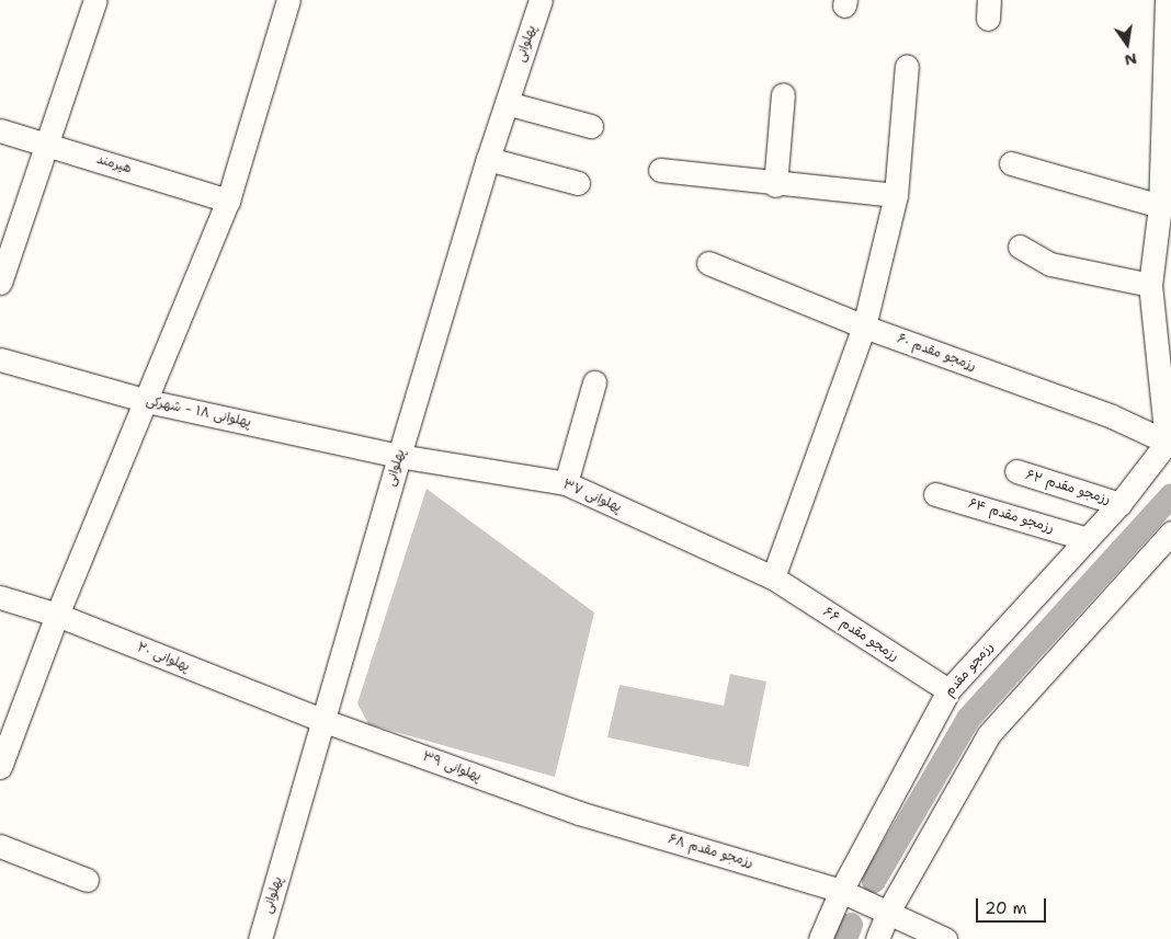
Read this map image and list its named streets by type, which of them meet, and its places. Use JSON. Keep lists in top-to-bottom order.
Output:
{
  "streets": {
    "street": [
      "پهلوانی",
      "هیرمند",
      "رزمجو مقدم ۶۰",
      "پهلوانی ۱۸ - شهرکی",
      "رزمجو مقدم ۶۲",
      "پهلوانی ۳۷",
      "رزمجو مقدم ۶۴",
      "رزمجو مقدم ۶۶",
      "پهلوانی ۲۰",
      "رزمجو مقدم",
      "پهلوانی ۳۹",
      "رزمجو مقدم ۶۸"
    ]
  },
  "crossings": [
    ["پهلوانی", "پهلوانی ۱۸ - شهرکی"],
    ["پهلوانی", "پهلوانی ۳۷"],
    ["پهلوانی", "پهلوانی ۲۰"],
    ["پهلوانی", "پهلوانی ۳۹"],
    ["رزمجو مقدم ۶۰", "رزمجو مقدم"],
    ["پهلوانی ۱۸ - شهرکی", "پهلوانی ۳۷"],
    ["رزمجو مقدم ۶۲", "رزمجو مقدم"],
    ["پهلوانی ۳۷", "رزمجو مقدم ۶۶"],
    ["رزمجو مقدم ۶۴", "رزمجو مقدم"],
    ["رزمجو مقدم ۶۶", "رزمجو مقدم"],
    ["پهلوانی ۲۰", "پهلوانی ۳۹"],
    ["رزمجو مقدم", "رزمجو مقدم ۶۸"],
    ["پهلوانی ۳۹", "رزمجو مقدم ۶۸"]
  ],
  "scale_bar": "20 m",
  "north": "bottom"
}
